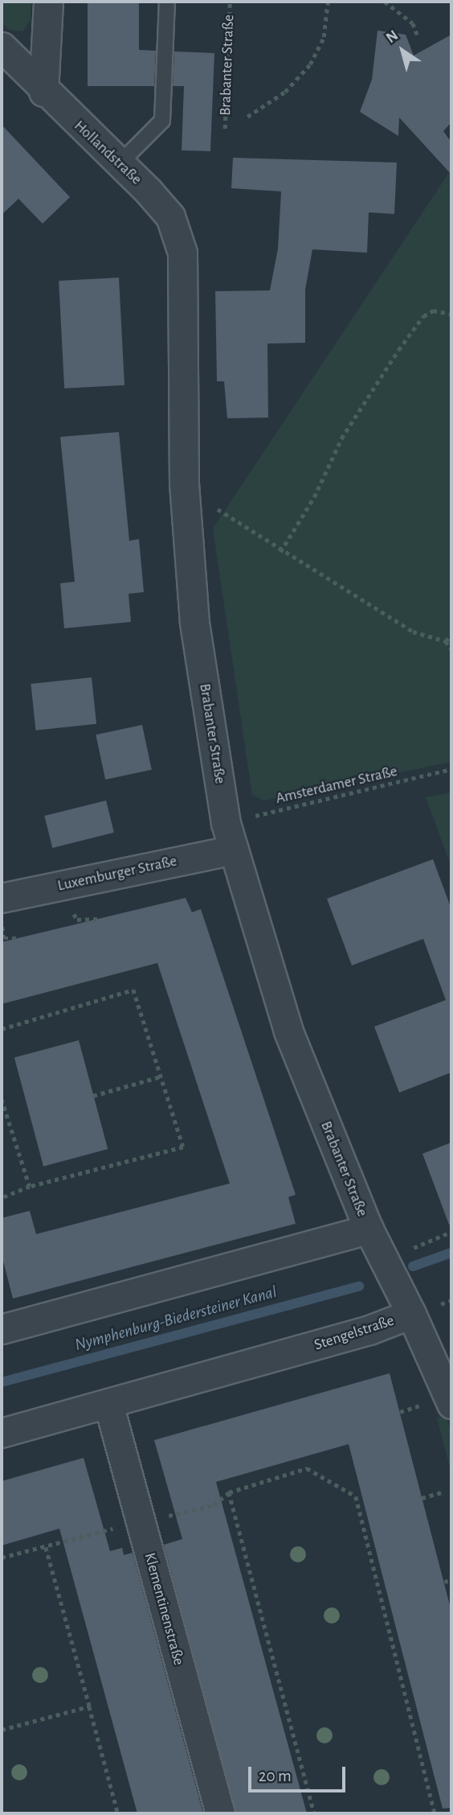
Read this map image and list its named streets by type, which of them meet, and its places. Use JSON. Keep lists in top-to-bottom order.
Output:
{
  "streets": {
    "street": [
      "Brabanter Straße",
      "Hollandstraße",
      "Luxemburger Straße",
      "Stengelstraße",
      "Klementinenstraße"
    ],
    "path": ["Amsterdamer Straße"]
  },
  "crossings": [
    ["Brabanter Straße", "Hollandstraße"],
    ["Brabanter Straße", "Amsterdamer Straße"],
    ["Brabanter Straße", "Luxemburger Straße"],
    ["Brabanter Straße", "Stengelstraße"],
    ["Stengelstraße", "Klementinenstraße"]
  ],
  "water": ["Nymphenburg-Biedersteiner Kanal"],
  "scale_bar": "20 m",
  "north": "top left"
}
